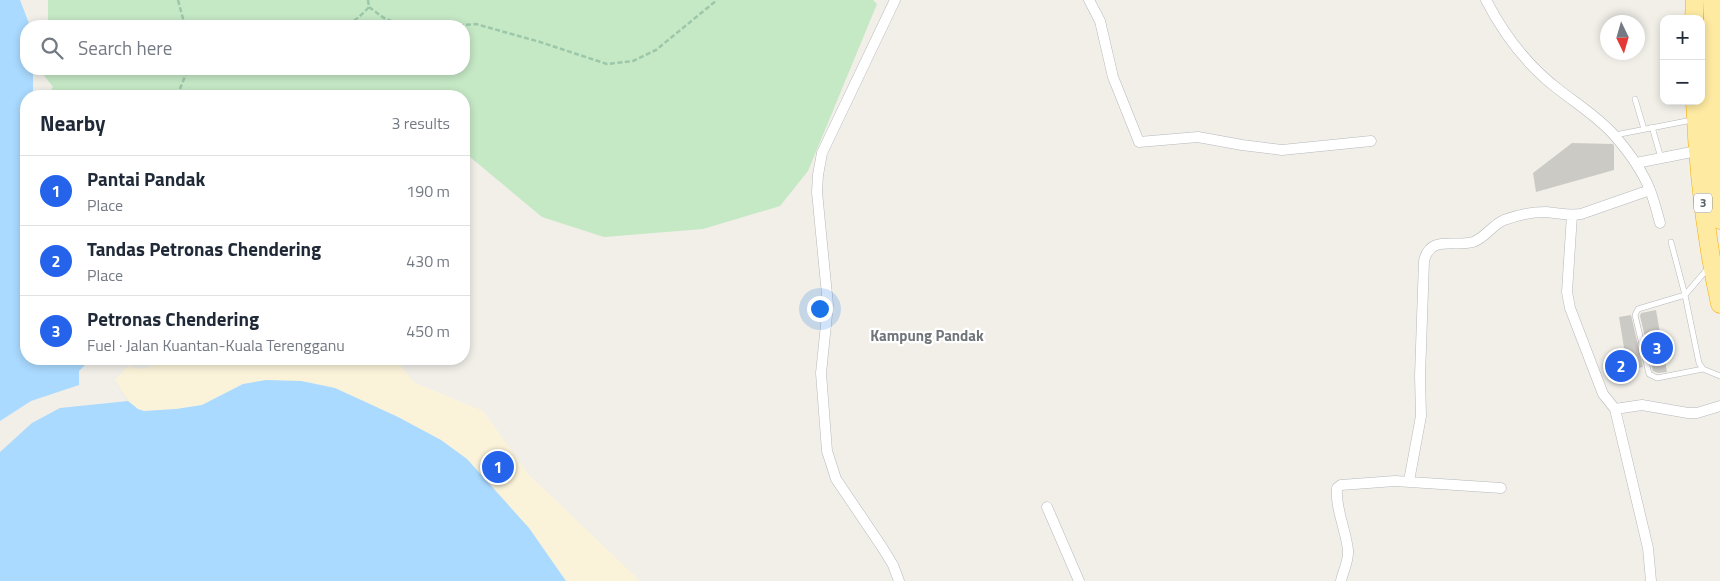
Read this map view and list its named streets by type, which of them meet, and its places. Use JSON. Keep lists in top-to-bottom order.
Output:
{
  "streets": {
    "highway": ["3"]
  },
  "districts": ["Kampung Pandak"],
  "north": "bottom",
  "page": {
    "map_buttons": ["+", "−"],
    "search": "Search here",
    "heading": ["Nearby", "3 results"],
    "list": [
      {
        "mark": "1",
        "name": "Pantai Pandak",
        "note": "Place",
        "value": "190 m"
      },
      {
        "mark": "2",
        "name": "Tandas Petronas Chendering",
        "note": "Place",
        "value": "430 m"
      },
      {
        "mark": "3",
        "name": "Petronas Chendering",
        "note": "Fuel · Jalan Kuantan-Kuala Terengganu",
        "value": "450 m"
      }
    ],
    "pins": ["3", "2", "1"]
  }
}
